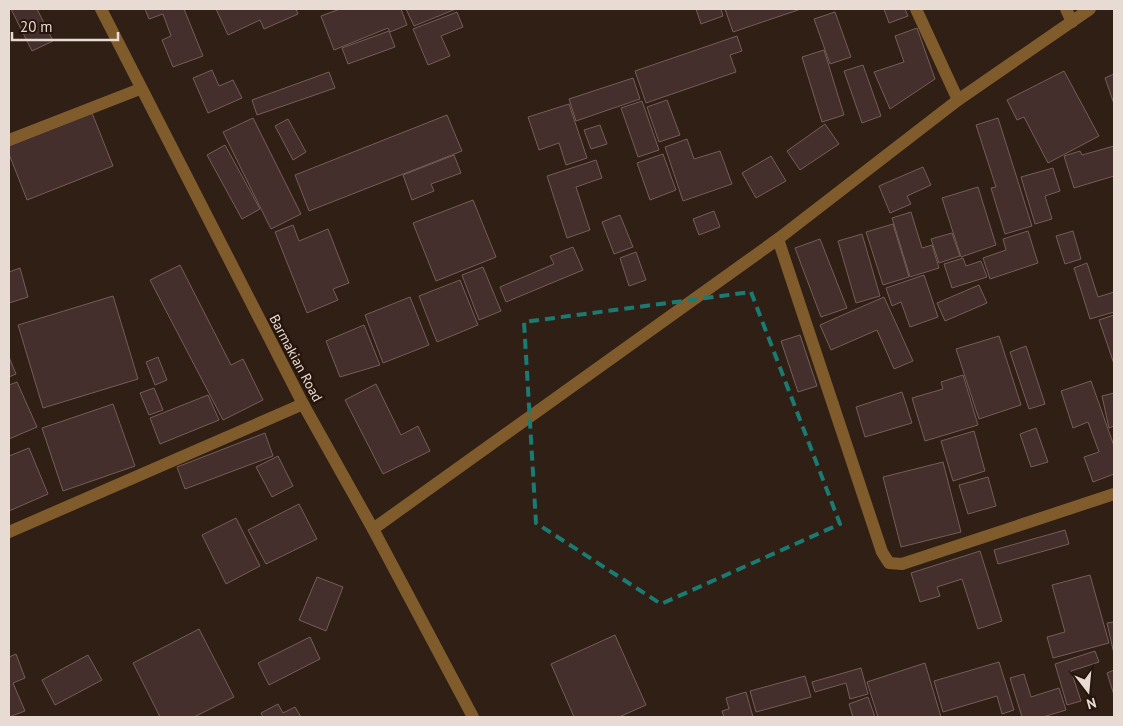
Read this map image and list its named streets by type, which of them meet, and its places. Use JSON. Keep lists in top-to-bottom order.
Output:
{
  "streets": {
    "street": ["Barmakian Road"]
  },
  "scale_bar": "20 m",
  "north": "bottom"
}
